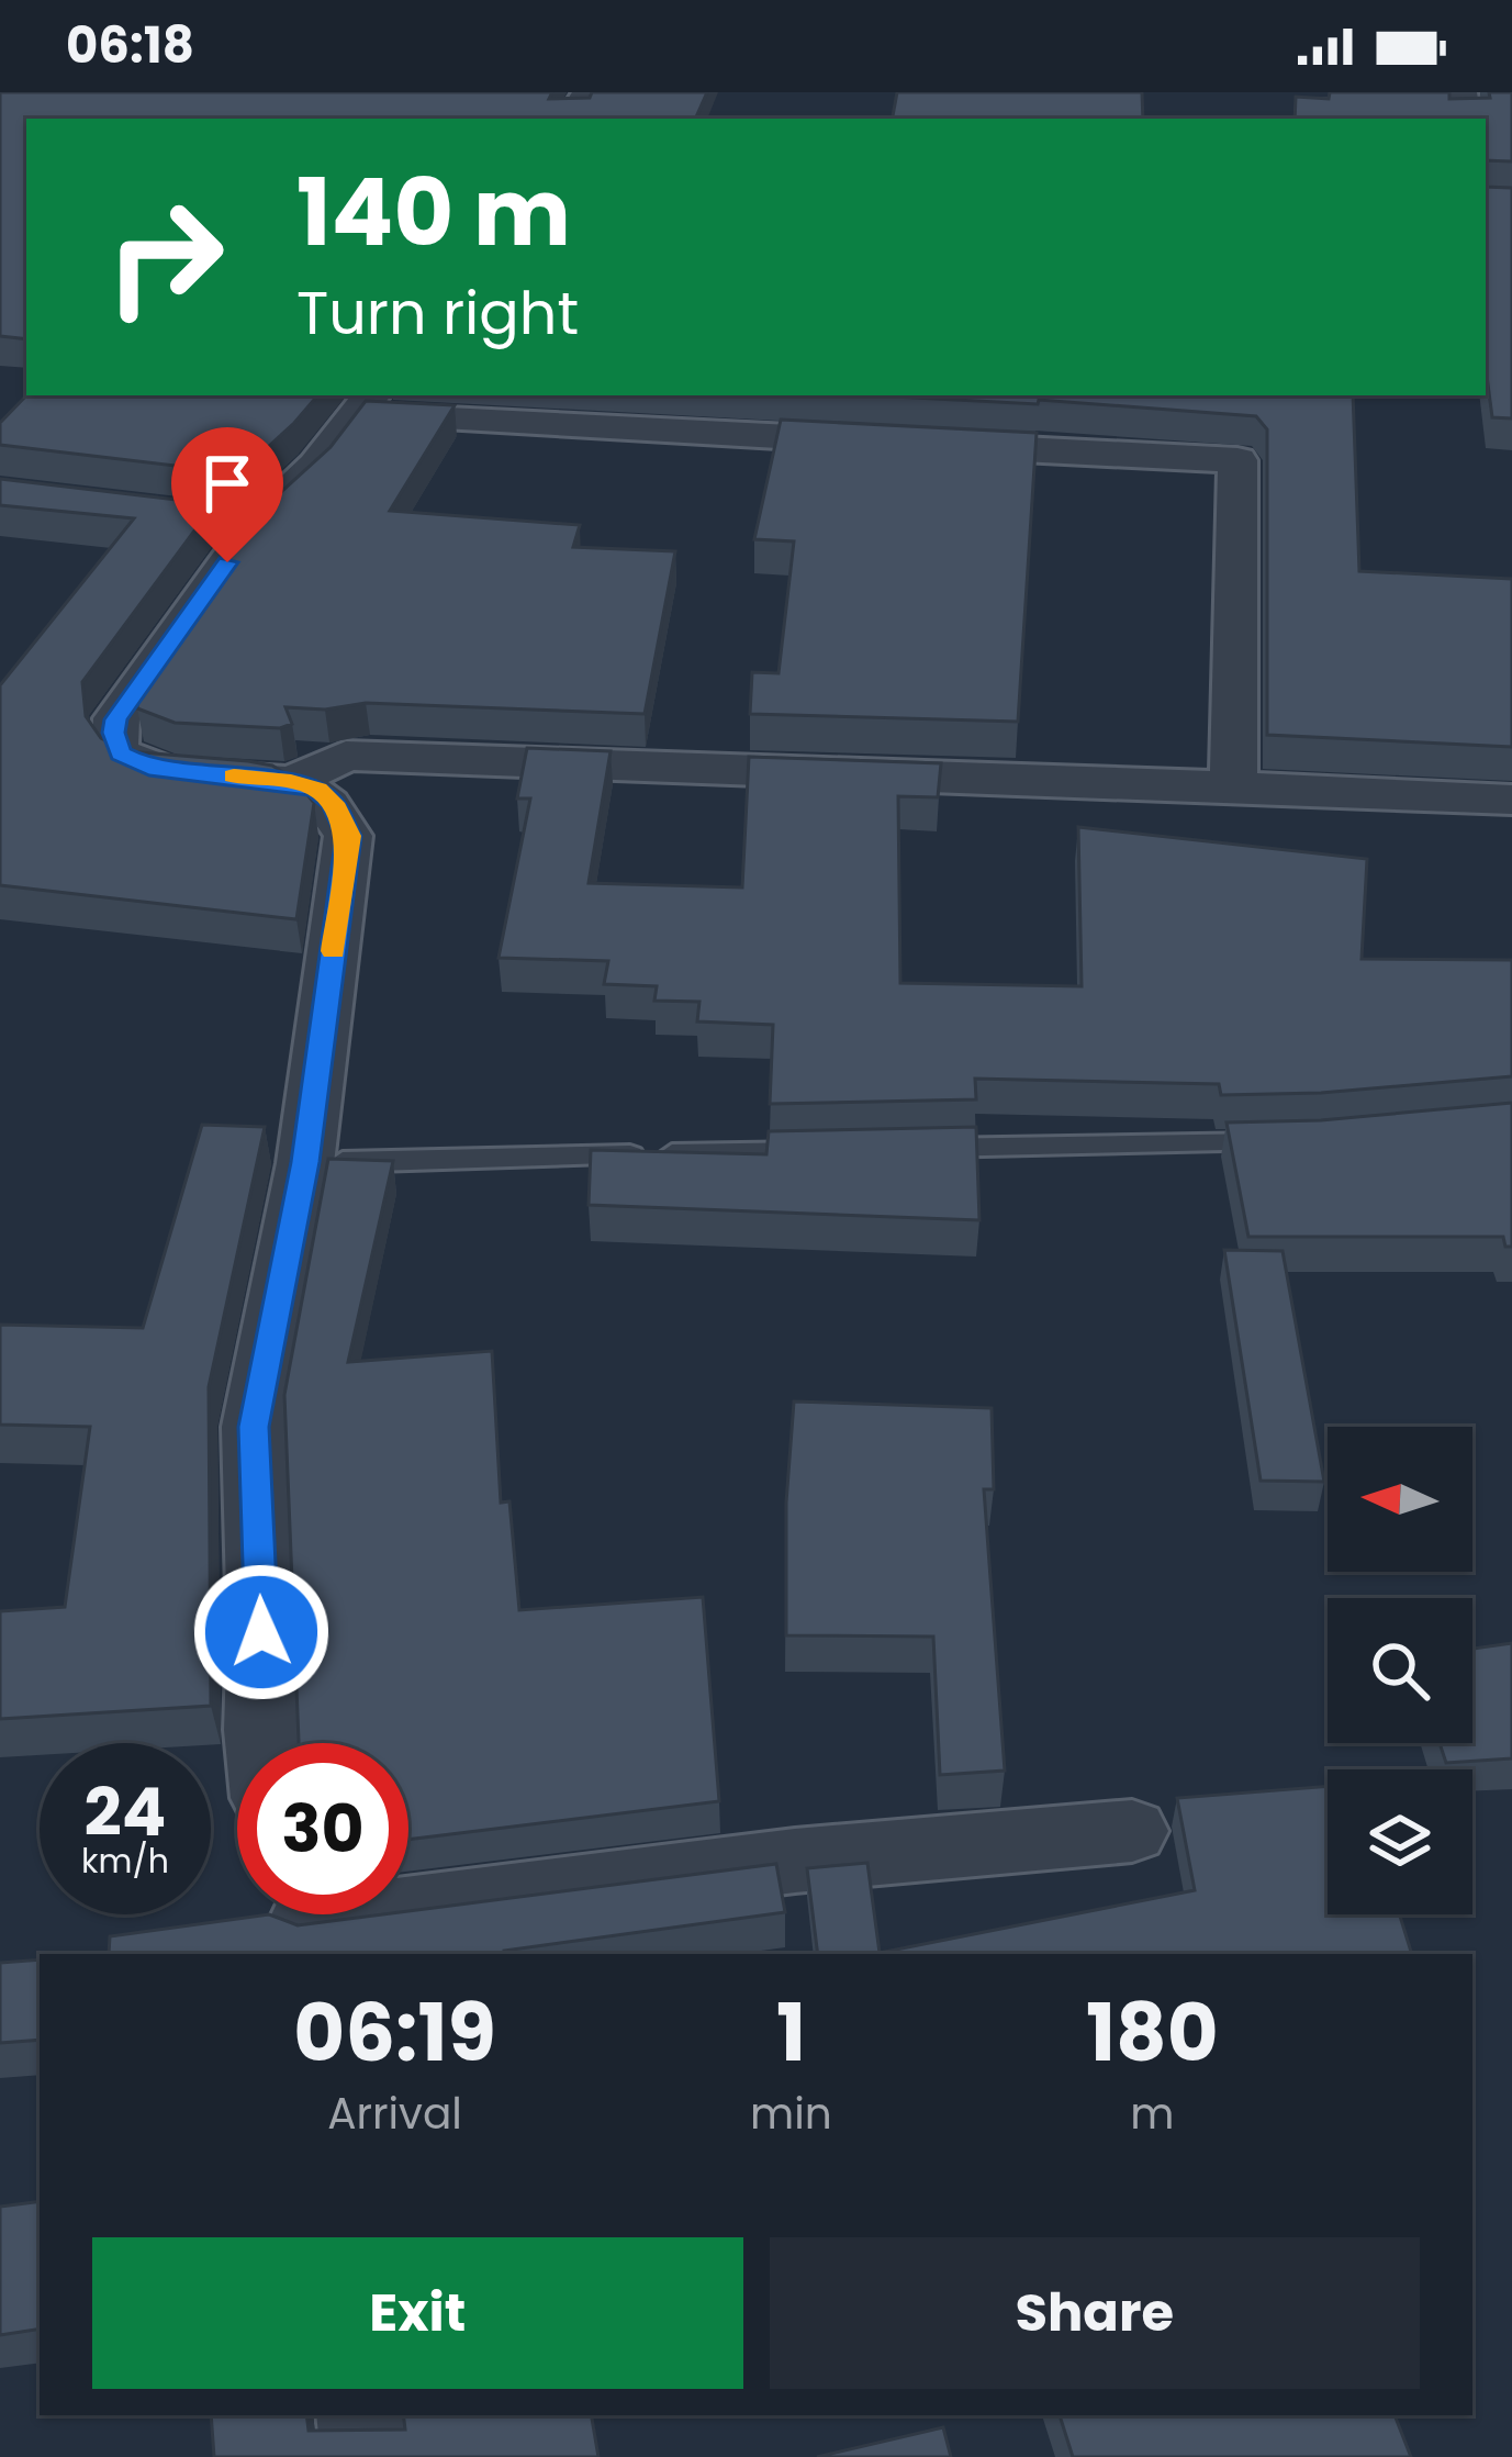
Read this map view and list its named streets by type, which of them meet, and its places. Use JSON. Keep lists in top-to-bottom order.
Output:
{
  "north": "left",
  "page": {
    "status": "06:18",
    "turn": ["140 m", "Turn right"],
    "speed": "24 km/h",
    "limit": "30",
    "eta": [
      "06:19",
      "Arrival",
      "1",
      "min",
      "180",
      "m"
    ],
    "buttons": ["Exit", "Share"]
  }
}
